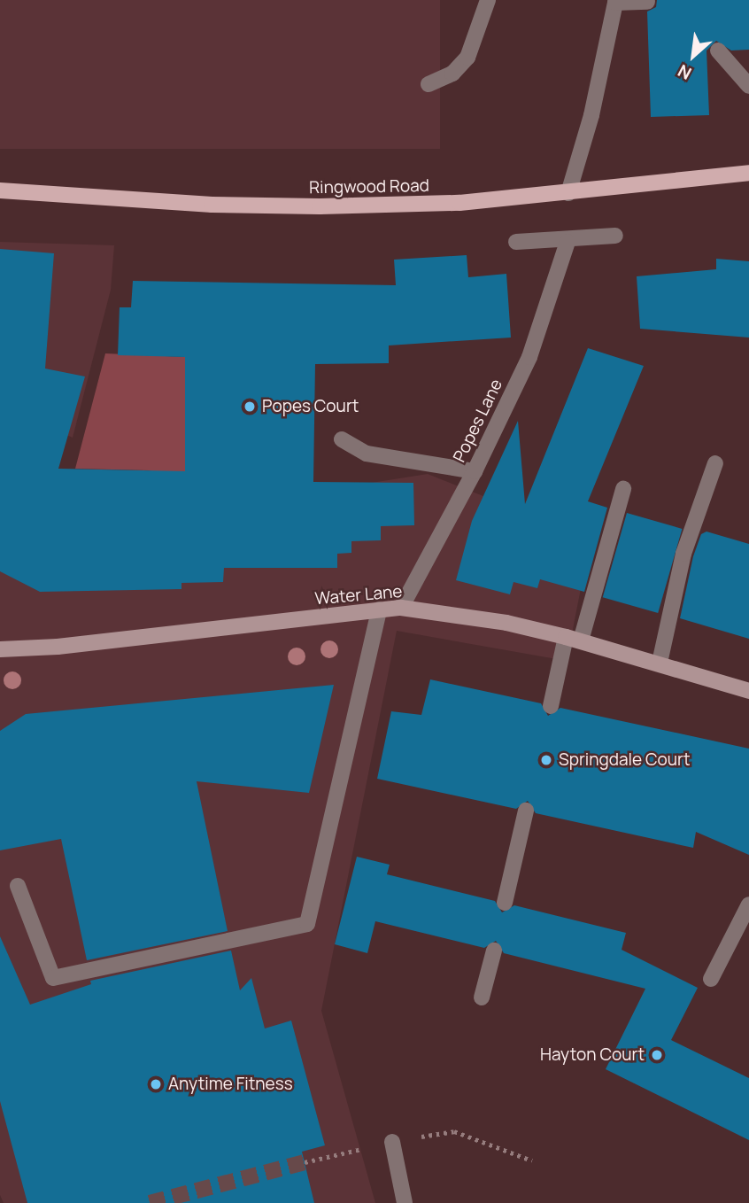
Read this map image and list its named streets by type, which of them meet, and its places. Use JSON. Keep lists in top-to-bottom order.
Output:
{
  "streets": {
    "main road": ["Ringwood Road"],
    "street": ["Popes Lane", "Water Lane"]
  },
  "crossings": [
    ["Popes Lane", "Water Lane"]
  ],
  "places": [
    "Popes Court",
    "Springdale Court",
    "Hayton Court",
    "Anytime Fitness"
  ],
  "north": "bottom left"
}
